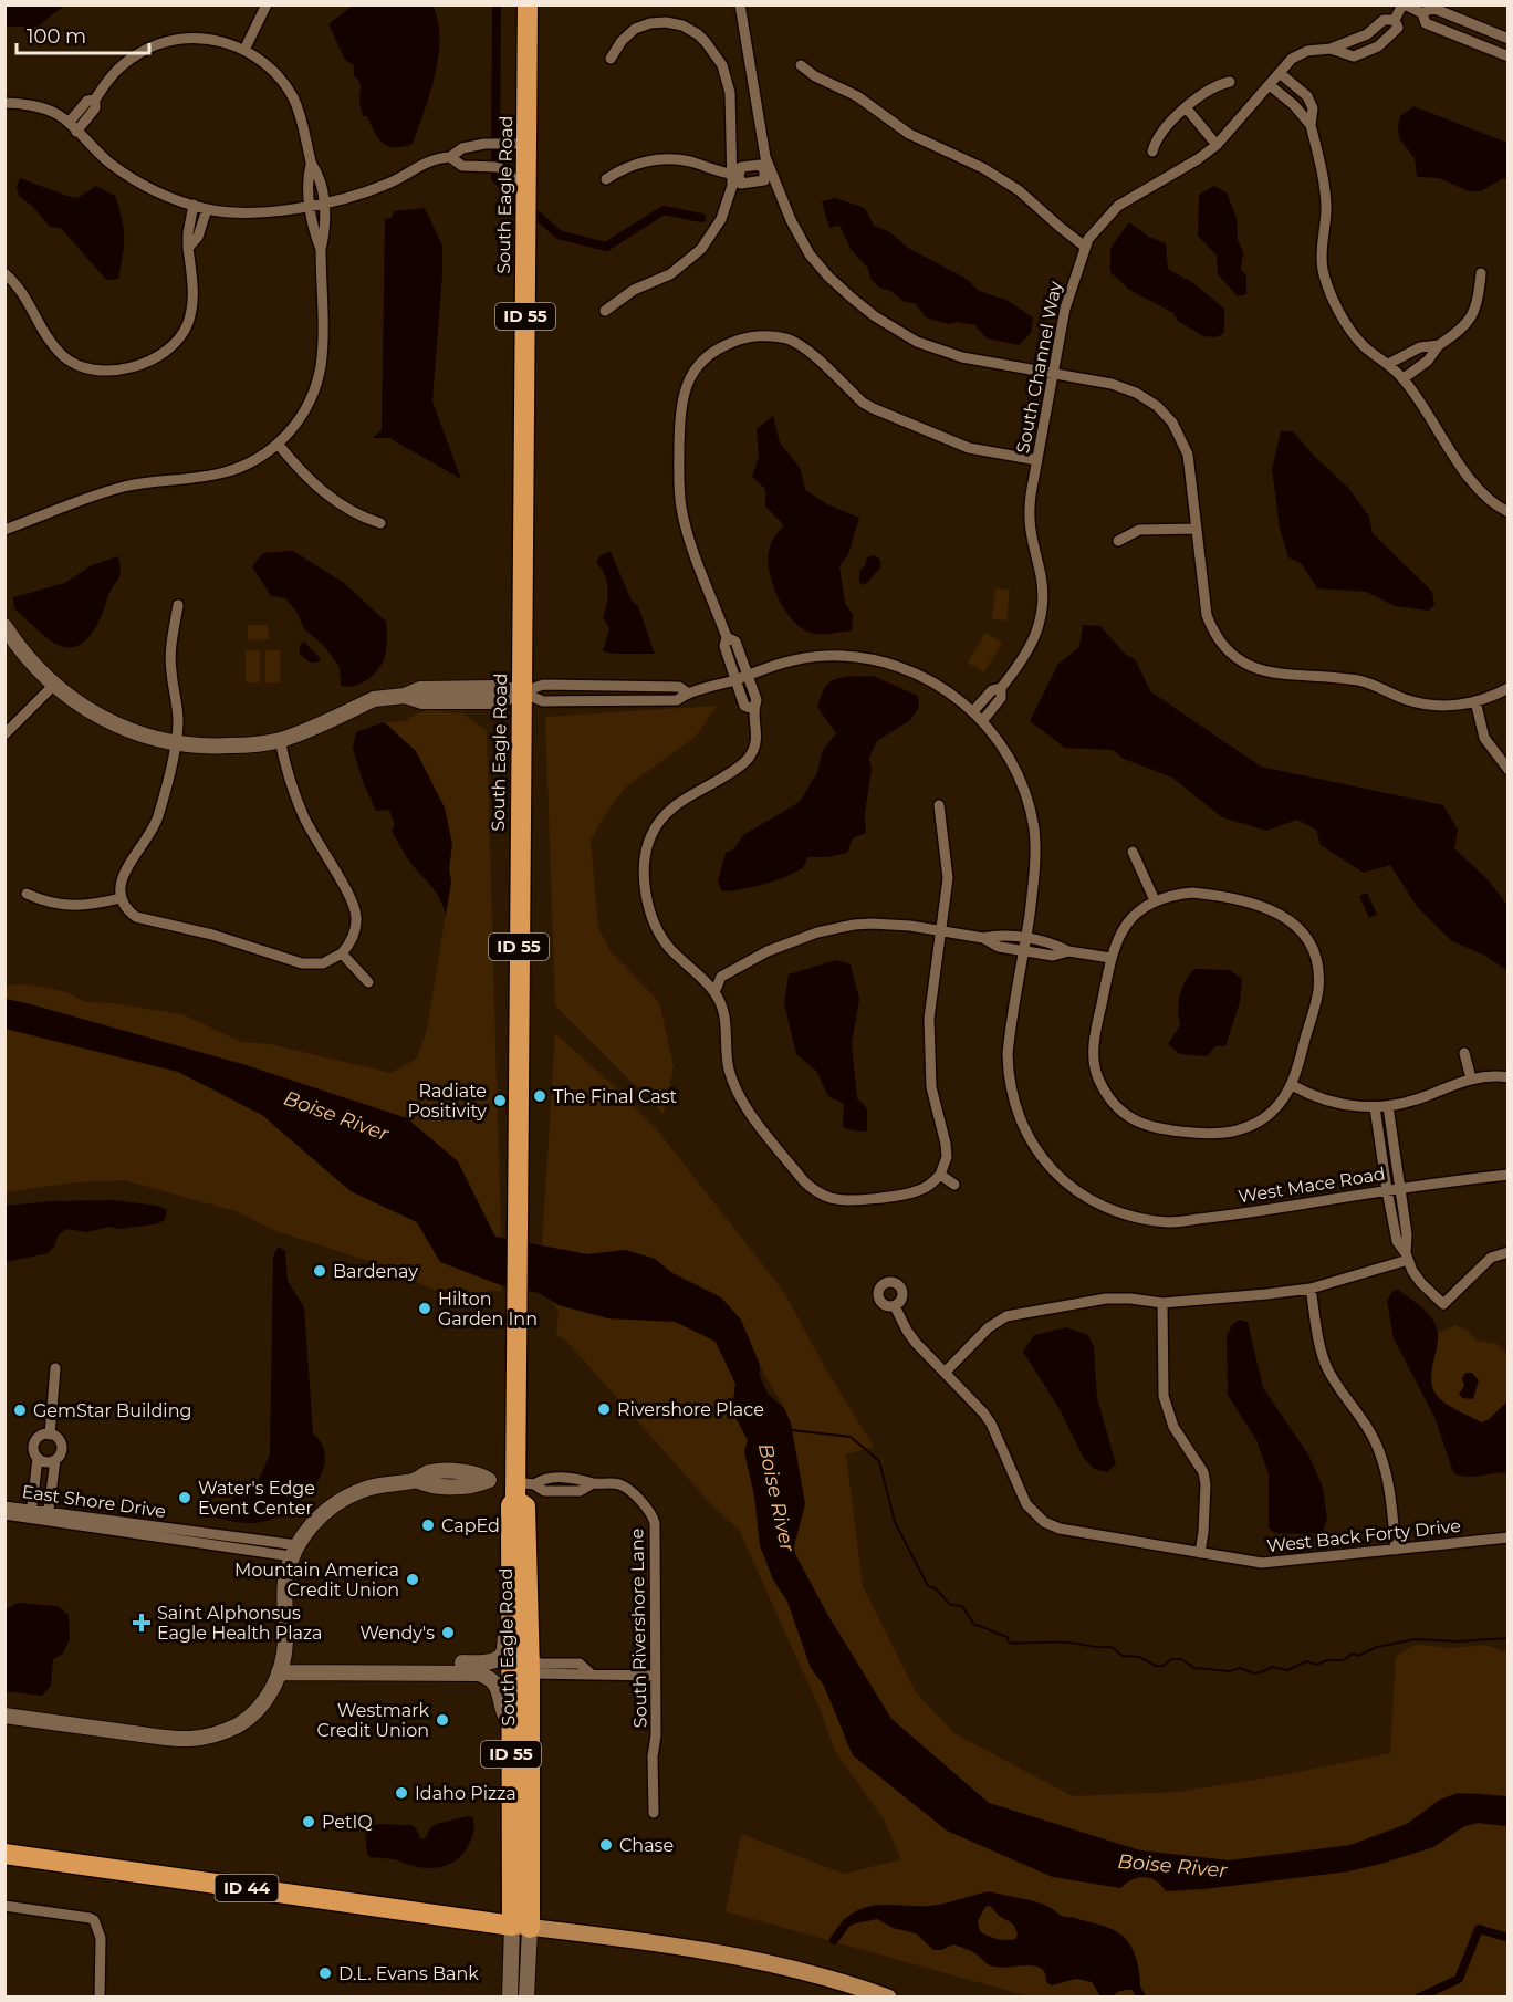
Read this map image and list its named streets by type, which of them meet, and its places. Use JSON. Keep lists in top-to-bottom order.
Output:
{
  "streets": {
    "highway": ["South Eagle Road", "ID 55", "ID 44"],
    "street": [
      "South Channel Way",
      "West Mace Road",
      "East Shore Drive",
      "West Back Forty Drive",
      "South Rivershore Lane"
    ]
  },
  "crossings": [
    ["South Eagle Road", "West Mace Road"],
    ["South Eagle Road", "South Rivershore Lane"],
    ["South Eagle Road", "ID 44"],
    ["South Channel Way", "West Mace Road"]
  ],
  "water": ["Boise River"],
  "places": {
    "other": [
      "The Final Cast",
      "Radiate Positivity",
      "Bardenay",
      "Hilton Garden Inn",
      "Rivershore Place",
      "GemStar Building",
      "Water's Edge Event Center",
      "CapEd",
      "Mountain America Credit Union",
      "Wendy's",
      "Westmark Credit Union",
      "Idaho Pizza",
      "PetIQ",
      "Chase",
      "D.L. Evans Bank"
    ],
    "health": ["Saint Alphonsus Eagle Health Plaza"]
  },
  "scale_bar": "100 m"
}
